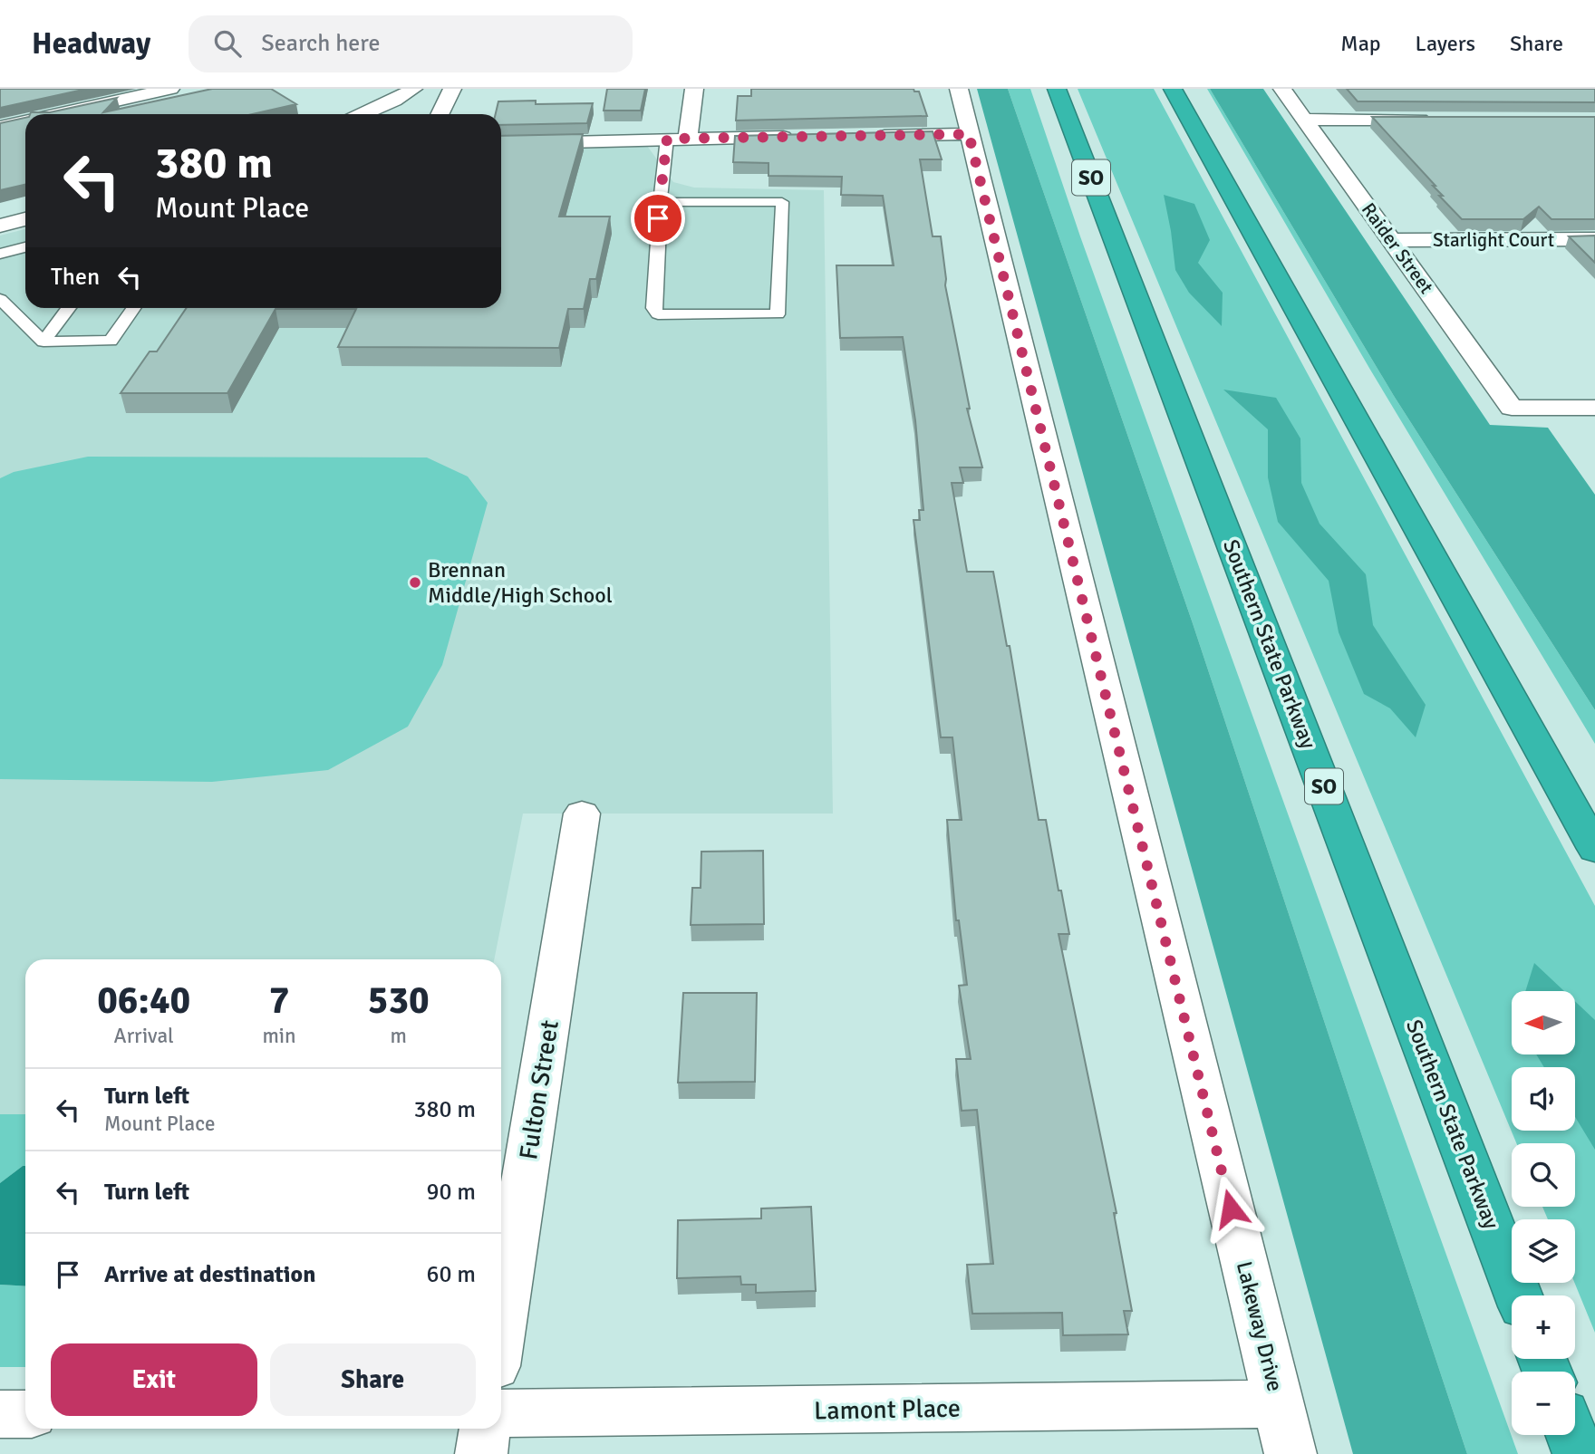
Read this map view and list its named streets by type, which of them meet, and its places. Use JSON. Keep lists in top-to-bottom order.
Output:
{
  "streets": {
    "highway": ["SO", "Southern State Parkway"],
    "street": [
      "Starlight Court",
      "Raider Street",
      "Fulton Street",
      "Lakeway Drive",
      "Lamont Place"
    ]
  },
  "crossings": [
    ["Starlight Court", "Raider Street"],
    ["Lakeway Drive", "Lamont Place"]
  ],
  "places": ["Brennan Middle/High School"],
  "north": "left",
  "page": {
    "header": "Headway",
    "search": "Search here",
    "nav": ["Map", "Layers", "Share"],
    "turn": ["380 m", "Mount Place"],
    "then": "Then",
    "eta": [
      "06:40",
      "Arrival",
      "7",
      "min",
      "530",
      "m"
    ],
    "map_buttons": ["+", "−"],
    "list": [
      {
        "name": "Turn left",
        "note": "Mount Place",
        "value": "380 m"
      },
      {
        "name": "Turn left",
        "value": "90 m"
      },
      {
        "name": "Arrive at destination",
        "value": "60 m"
      }
    ],
    "buttons": ["Exit", "Share"]
  }
}
